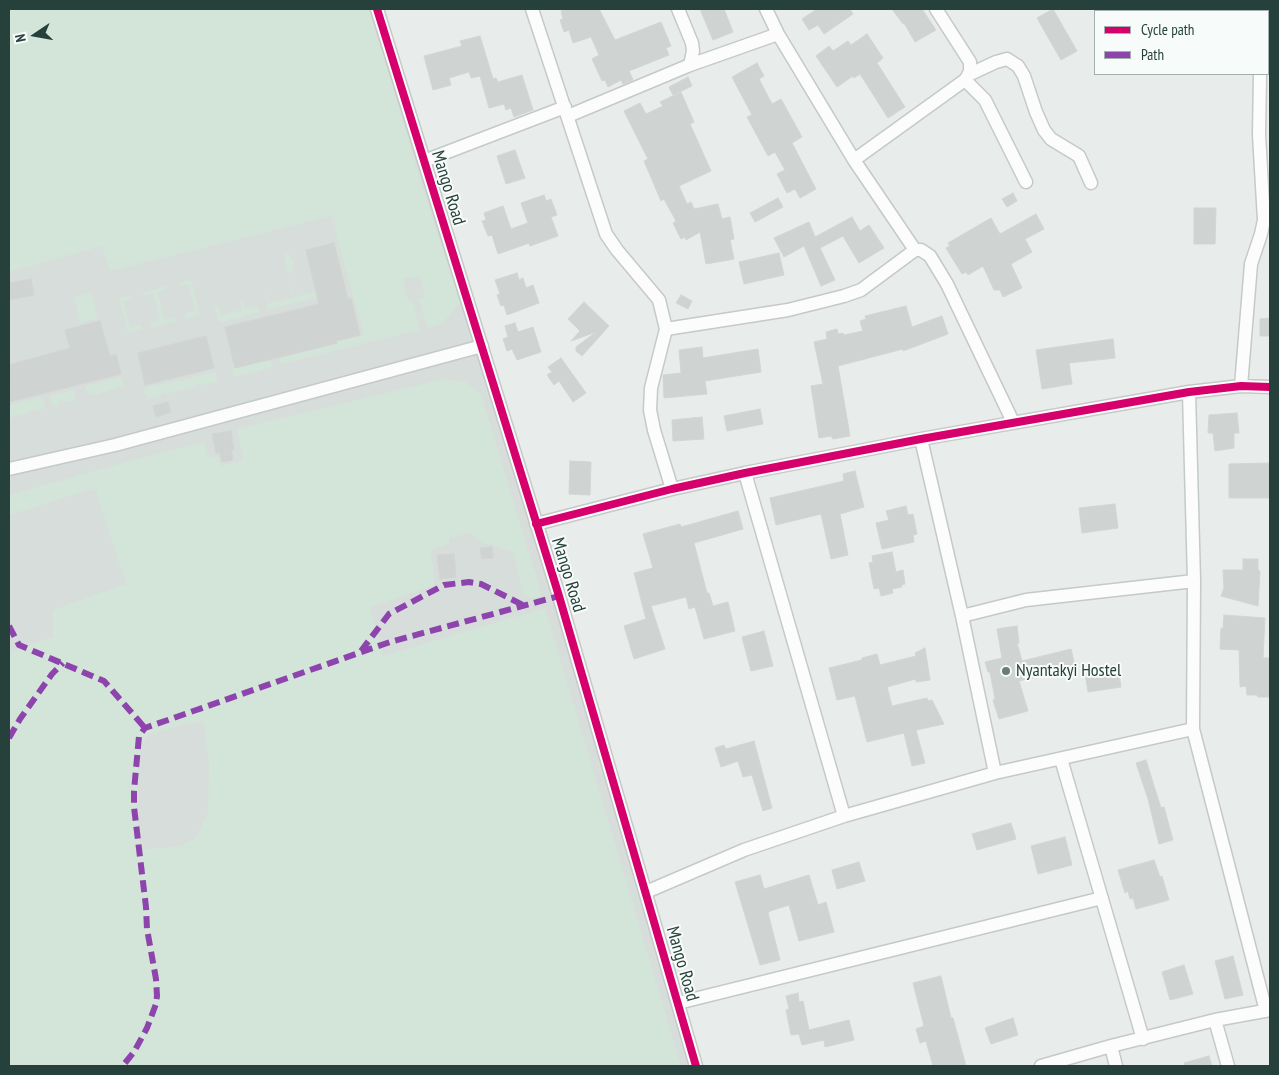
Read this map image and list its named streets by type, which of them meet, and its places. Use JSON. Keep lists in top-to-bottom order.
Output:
{
  "streets": {
    "street": ["Mango Road"]
  },
  "places": ["Nyantakyi Hostel"],
  "legend": ["Cycle path", "Path"],
  "north": "left"
}
